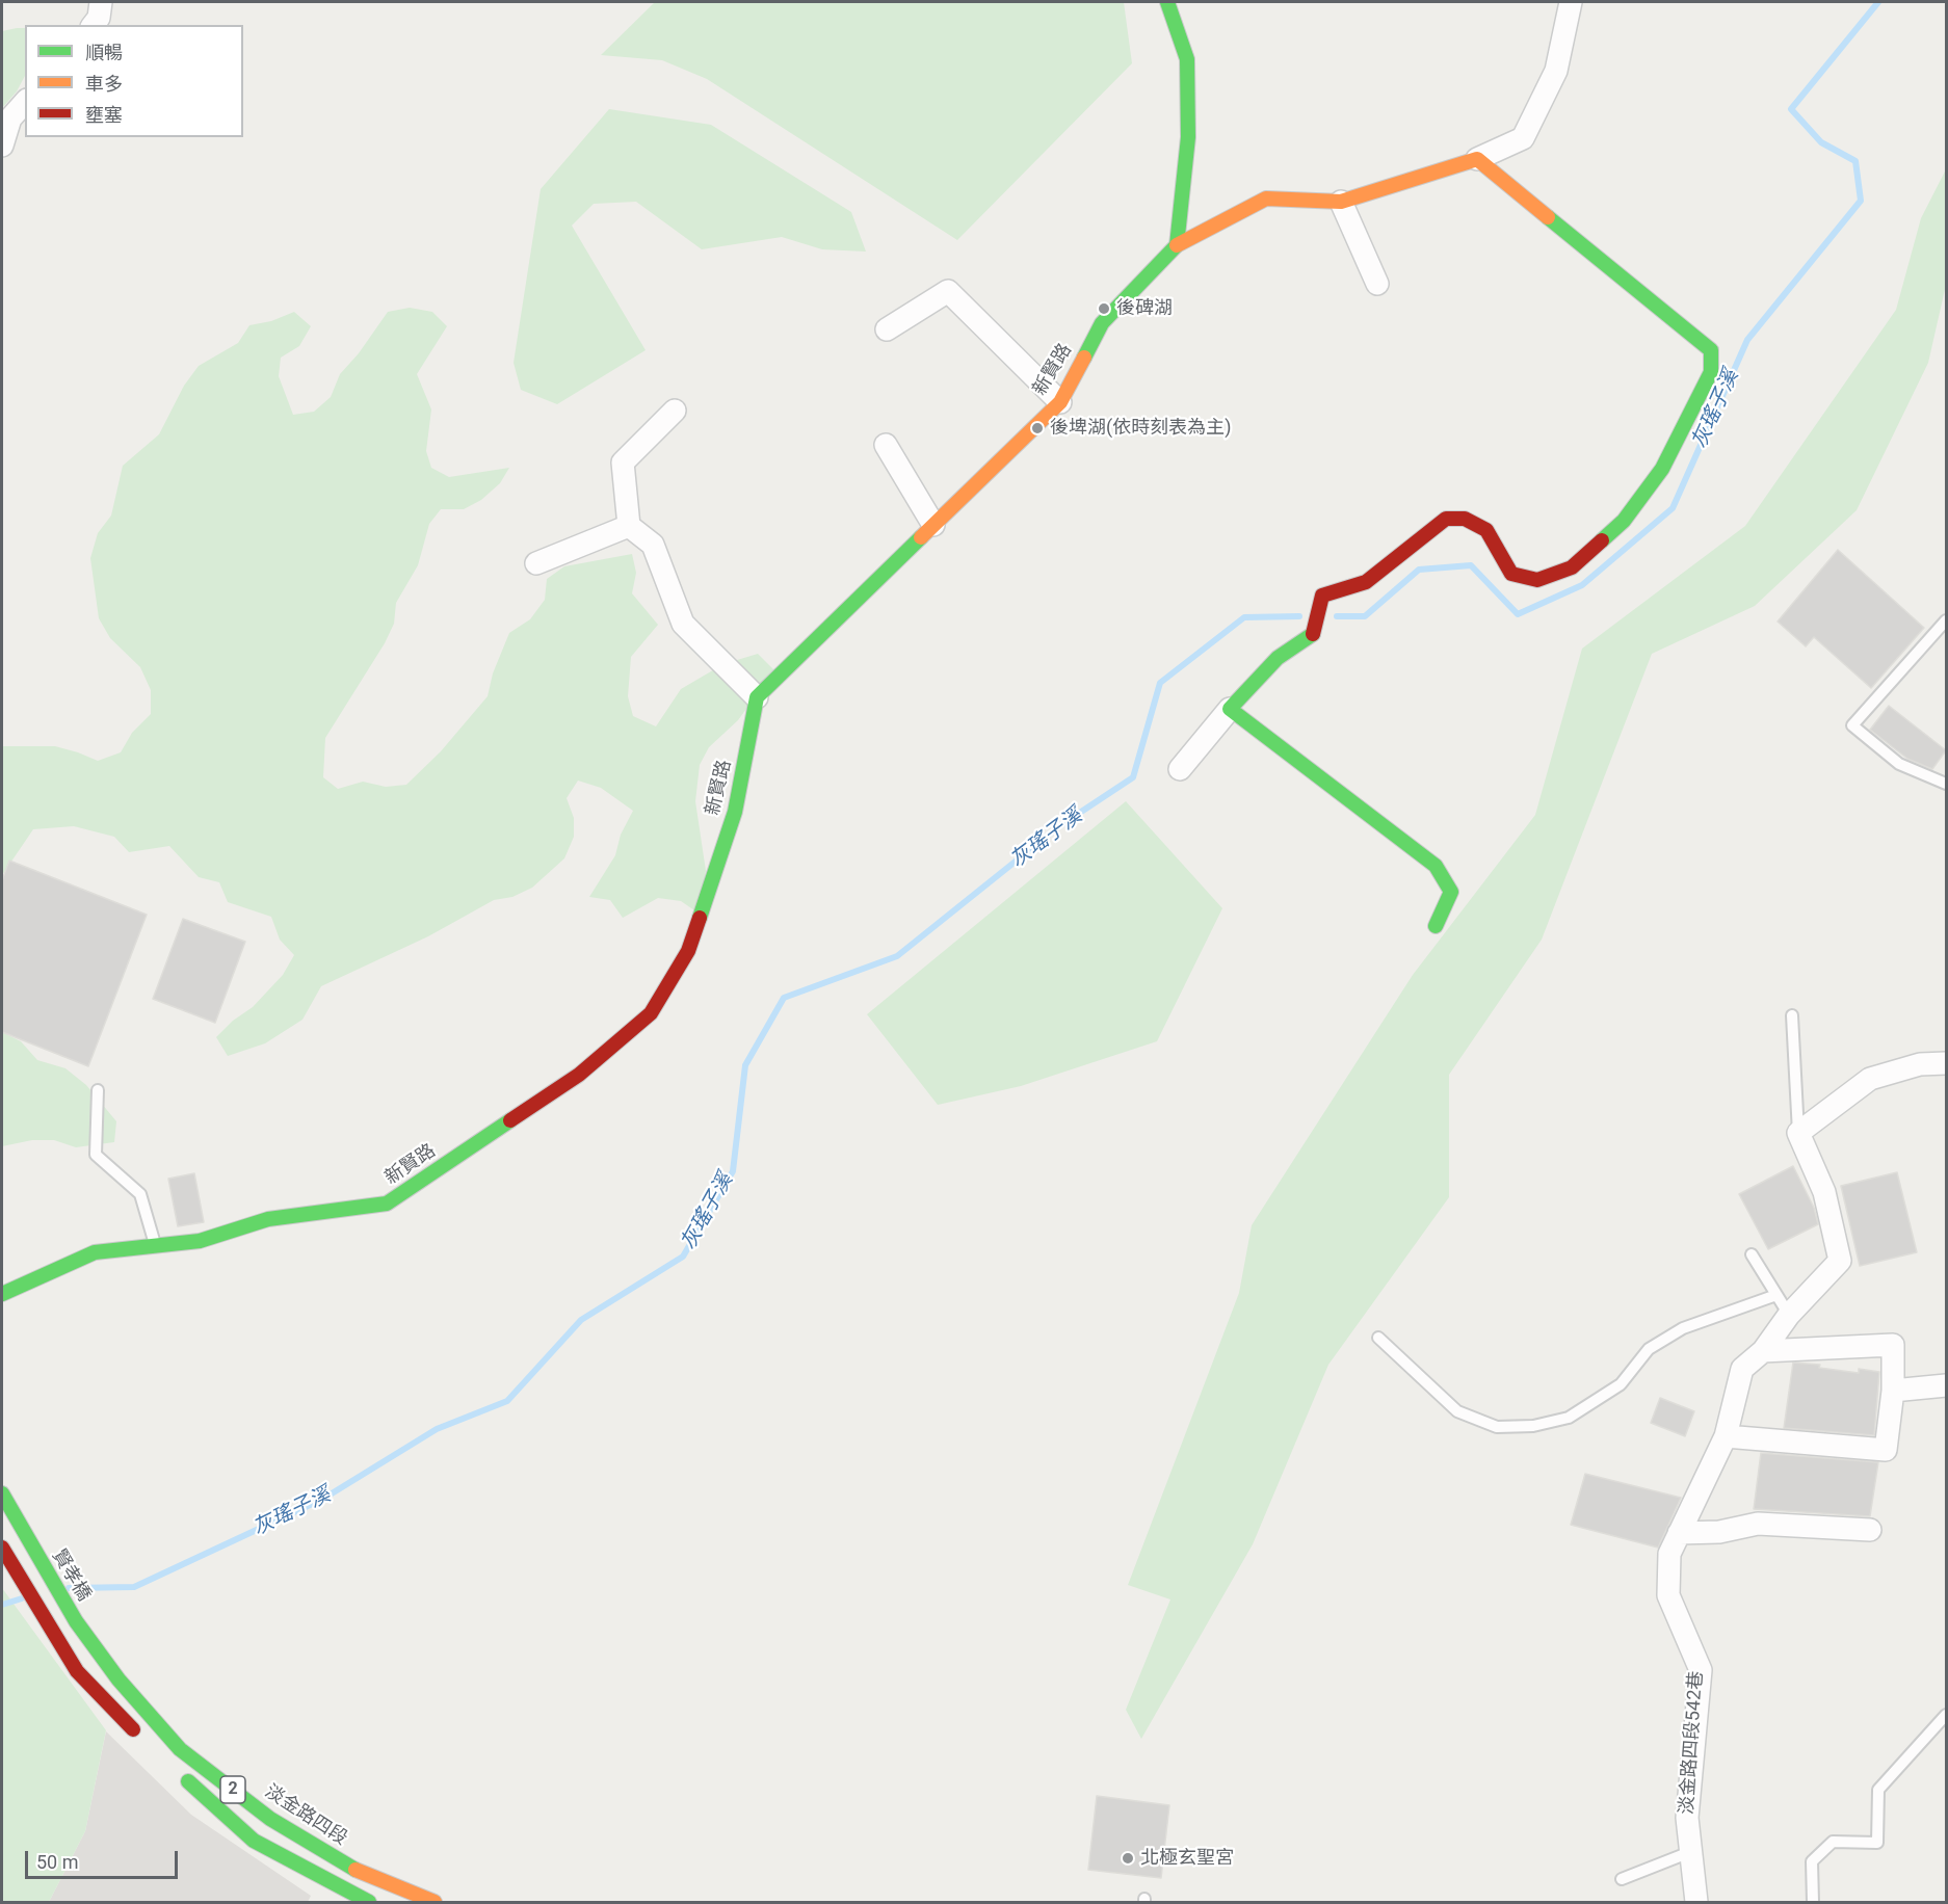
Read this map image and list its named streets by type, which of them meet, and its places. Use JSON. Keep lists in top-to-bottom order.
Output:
{
  "streets": {
    "street": [
      "新賢路",
      "賢孝橋",
      "淡金路四段542巷",
      "2",
      "淡金路四段"
    ]
  },
  "crossings": [
    ["賢孝橋", "淡金路四段"]
  ],
  "water": ["灰瑤子溪"],
  "places": ["後碑湖", "後埤湖(依時刻表為主)", "北極玄聖宮"],
  "legend": ["順暢", "車多", "壅塞"],
  "scale_bar": "50 m"
}
